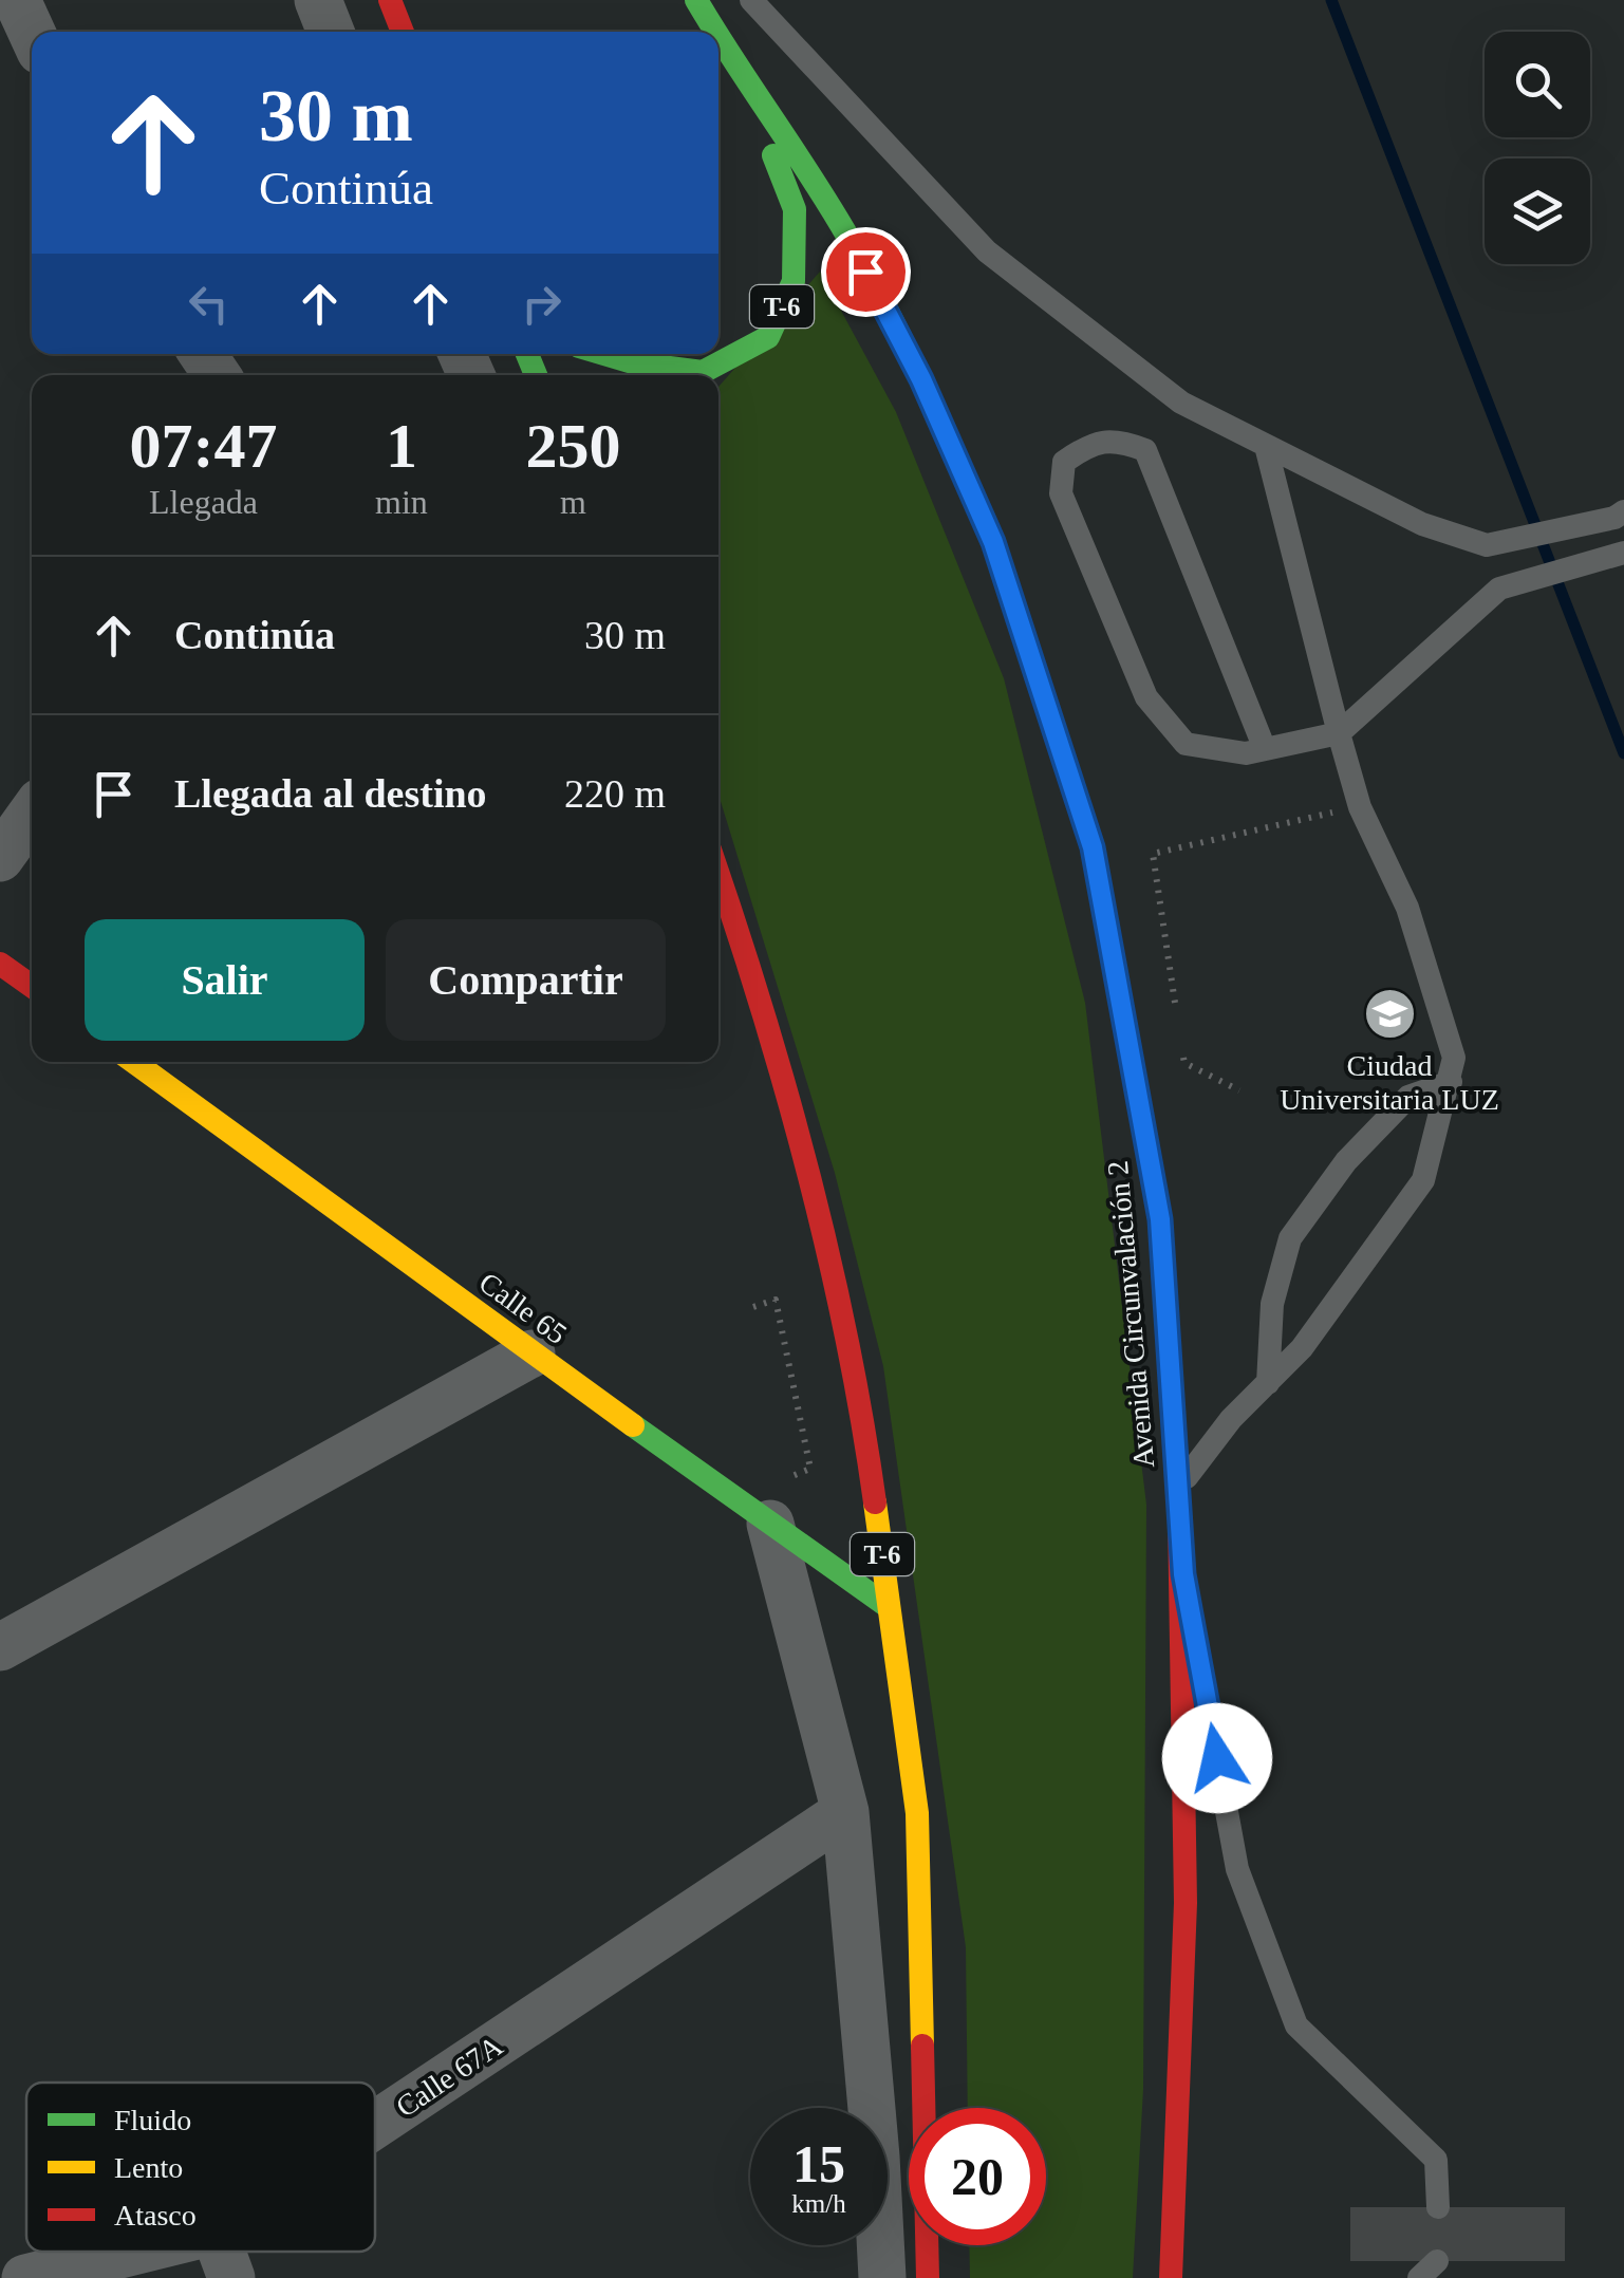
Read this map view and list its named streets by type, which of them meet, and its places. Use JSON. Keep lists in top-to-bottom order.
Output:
{
  "streets": {
    "main road": ["T-6", "Calle 65", "Avenida Circunvalación 2"],
    "street": ["Calle 67A"]
  },
  "crossings": [
    ["T-6", "Calle 65"],
    ["T-6", "Avenida Circunvalación 2"]
  ],
  "places": {
    "school or university": ["Ciudad Universitaria LUZ"]
  },
  "legend": ["Fluido", "Lento", "Atasco"],
  "page": {
    "turn": ["30 m", "Continúa"],
    "eta": [
      "07:47",
      "Llegada",
      "1",
      "min",
      "250",
      "m"
    ],
    "list": [
      {
        "name": "Continúa",
        "value": "30 m"
      },
      {
        "name": "Llegada al destino",
        "value": "220 m"
      }
    ],
    "buttons": ["Salir", "Compartir"],
    "speed": "15 km/h",
    "limit": "20"
  }
}
